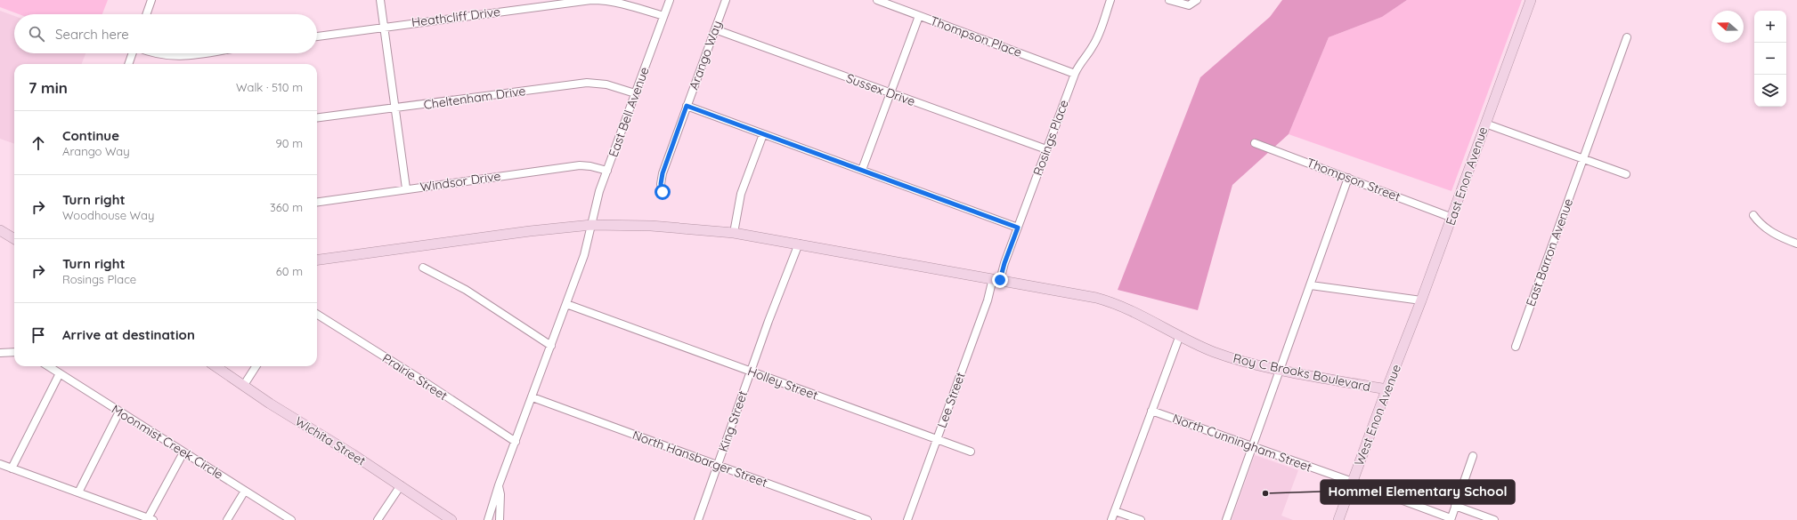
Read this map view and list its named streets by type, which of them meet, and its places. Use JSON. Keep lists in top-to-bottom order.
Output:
{
  "streets": {
    "street": [
      "Heathcliff Drive",
      "Thompson Place",
      "Arango Way",
      "Sussex Drive",
      "Cheltenham Drive",
      "East Bell Avenue",
      "Rosings Place",
      "East Enon Avenue",
      "Thompson Street",
      "Windsor Drive",
      "East Barron Avenue",
      "Roy C Brooks Boulevard",
      "Prairie Street",
      "Holley Street",
      "Lee Street",
      "West Enon Avenue",
      "King Street",
      "Wichita Street",
      "Moonmist Creek Circle",
      "North Cunningham Street",
      "North Hansbarger Street"
    ]
  },
  "crossings": [
    ["Heathcliff Drive", "East Bell Avenue"],
    ["Thompson Place", "Rosings Place"],
    ["Arango Way", "Sussex Drive"],
    ["Sussex Drive", "Rosings Place"],
    ["Cheltenham Drive", "East Bell Avenue"],
    ["East Bell Avenue", "Windsor Drive"],
    ["East Bell Avenue", "Roy C Brooks Boulevard"],
    ["East Bell Avenue", "Prairie Street"],
    ["East Bell Avenue", "Holley Street"],
    ["East Bell Avenue", "North Hansbarger Street"],
    ["Rosings Place", "Roy C Brooks Boulevard"],
    ["Rosings Place", "Lee Street"],
    ["East Enon Avenue", "Thompson Street"],
    ["East Enon Avenue", "West Enon Avenue"],
    ["Roy C Brooks Boulevard", "Lee Street"],
    ["Roy C Brooks Boulevard", "West Enon Avenue"],
    ["Roy C Brooks Boulevard", "King Street"],
    ["Holley Street", "Lee Street"],
    ["Holley Street", "King Street"],
    ["West Enon Avenue", "North Cunningham Street"],
    ["King Street", "North Hansbarger Street"]
  ],
  "places": ["Hommel Elementary School"],
  "north": "left",
  "page": {
    "map_buttons": ["+", "−"],
    "search": "Search here",
    "heading": ["7 min", "Walk · 510 m"],
    "list": [
      ["Continue", "Arango Way", "90 m"],
      ["Turn right", "Woodhouse Way", "360 m"],
      ["Turn right", "Rosings Place", "60 m"],
      "Arrive at destination"
    ]
  }
}
